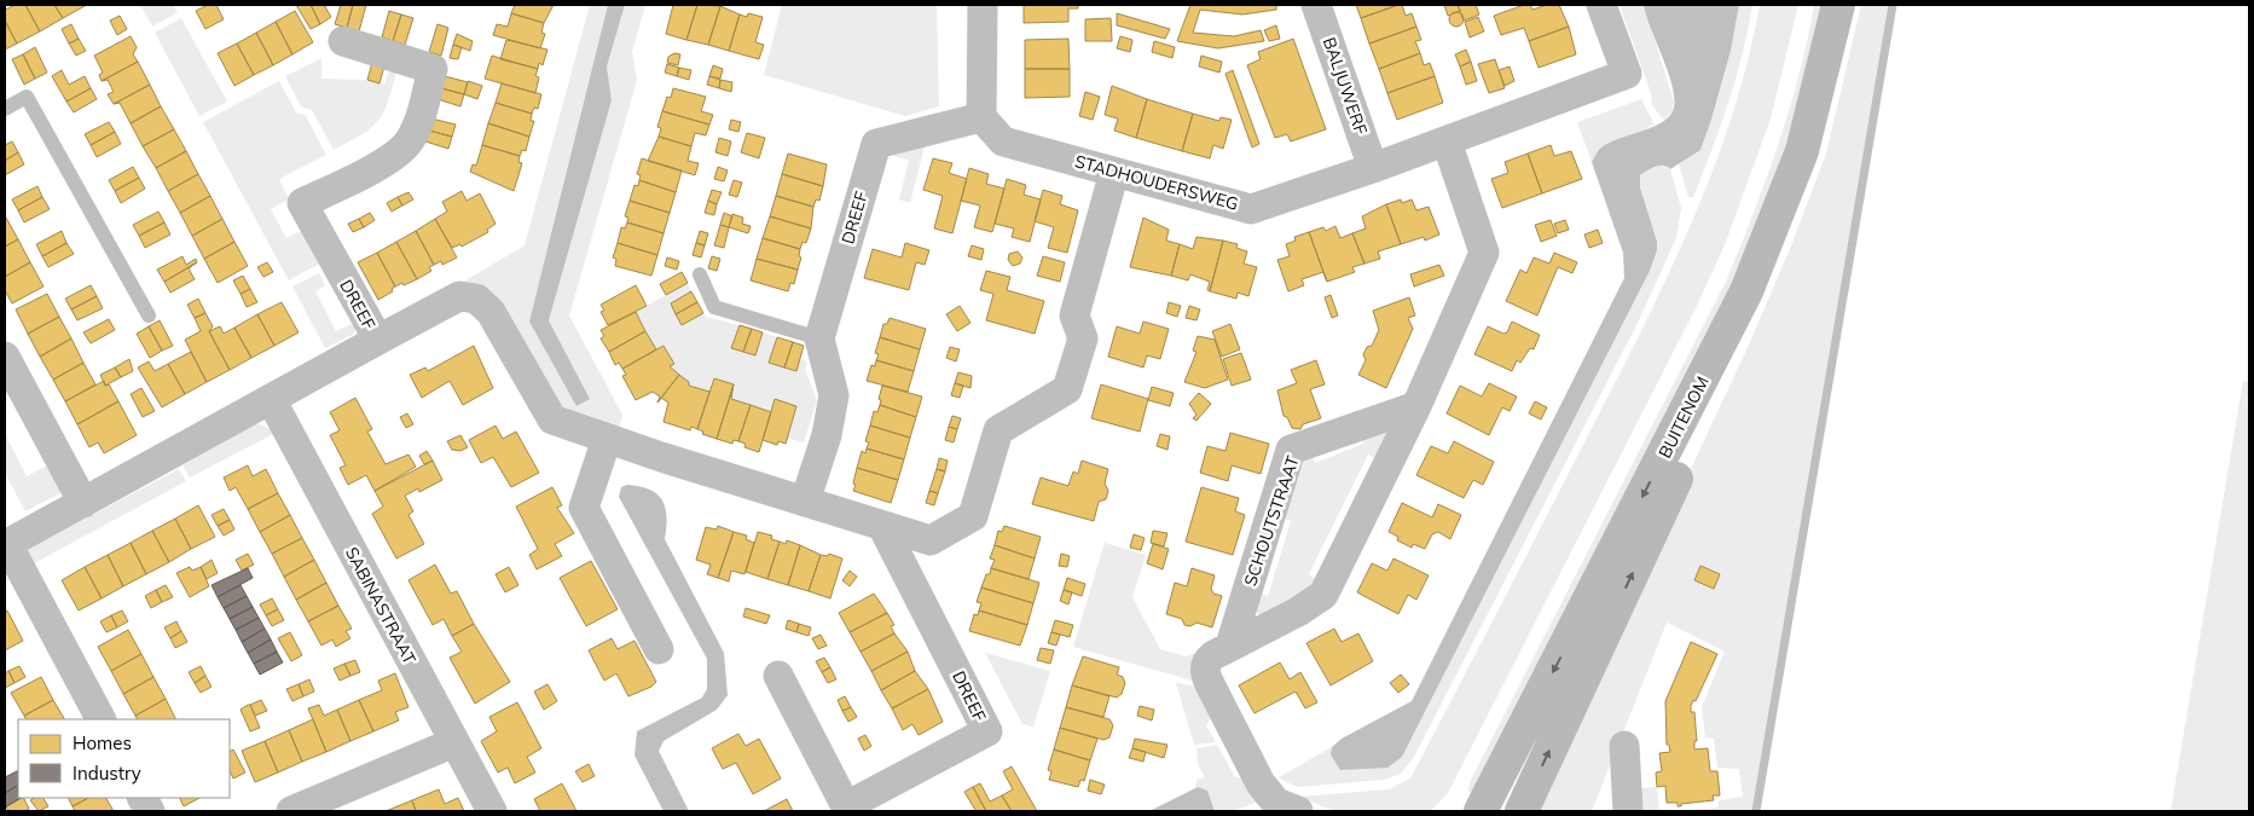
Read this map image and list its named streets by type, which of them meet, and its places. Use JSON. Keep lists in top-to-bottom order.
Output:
{
  "streets": {
    "main road": ["BUITENOM"],
    "street": [
      "BALJUWERF",
      "STADHOUDERSWEG",
      "DREEF",
      "SCHOUTSTRAAT",
      "SABINASTRAAT"
    ]
  },
  "crossings": [
    ["BALJUWERF", "STADHOUDERSWEG"],
    ["STADHOUDERSWEG", "DREEF"]
  ],
  "legend": ["Homes", "Industry"]
}
